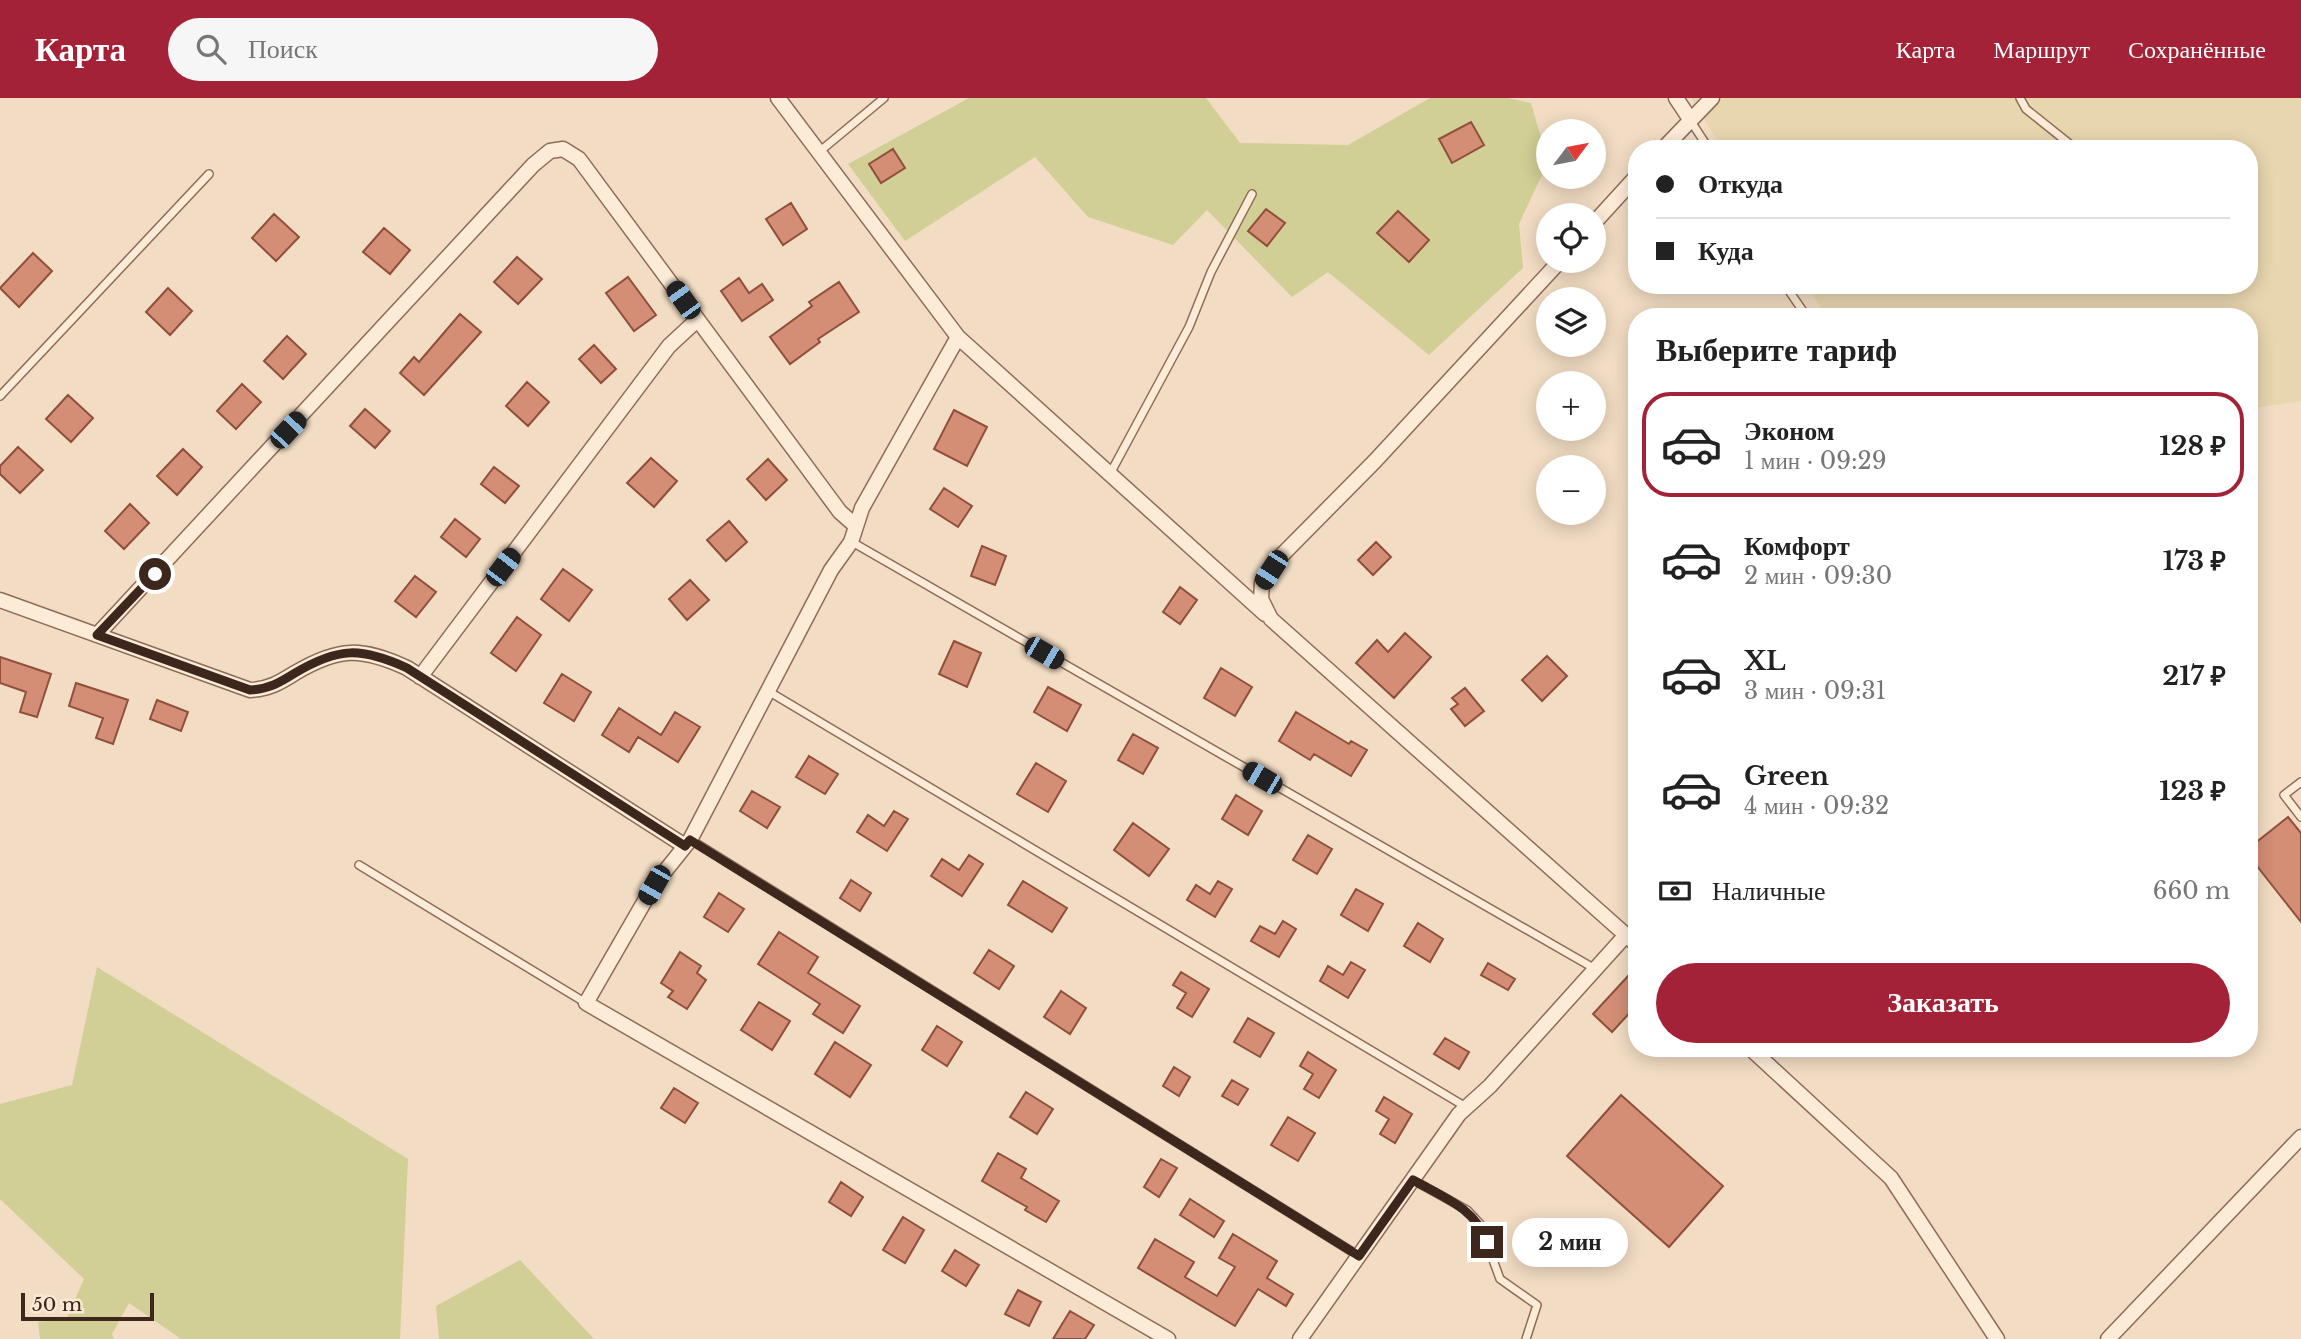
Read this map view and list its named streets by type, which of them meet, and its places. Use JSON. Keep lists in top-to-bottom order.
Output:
{
  "scale_bar": "50 m",
  "north": "top right",
  "page": {
    "header": "Карта",
    "search": "Поиск",
    "nav": ["Карта", "Маршрут", "Сохранённые"],
    "map_buttons": ["+", "−"],
    "banner": ["Откуда", "Куда"],
    "heading": "Выберите тариф",
    "list": [
      {
        "name": "Эконом",
        "note": "1 мин · 09:29",
        "value": "128 ₽"
      },
      {
        "name": "Комфорт",
        "note": "2 мин · 09:30",
        "value": "173 ₽"
      },
      {
        "name": "XL",
        "note": "3 мин · 09:31",
        "value": "217 ₽"
      },
      {
        "name": "Green",
        "note": "4 мин · 09:32",
        "value": "123 ₽"
      }
    ],
    "pay": ["Наличные", "660 m"],
    "buttons": "Заказать",
    "bubble": "2 мин",
    "scale": "50 m"
  }
}
